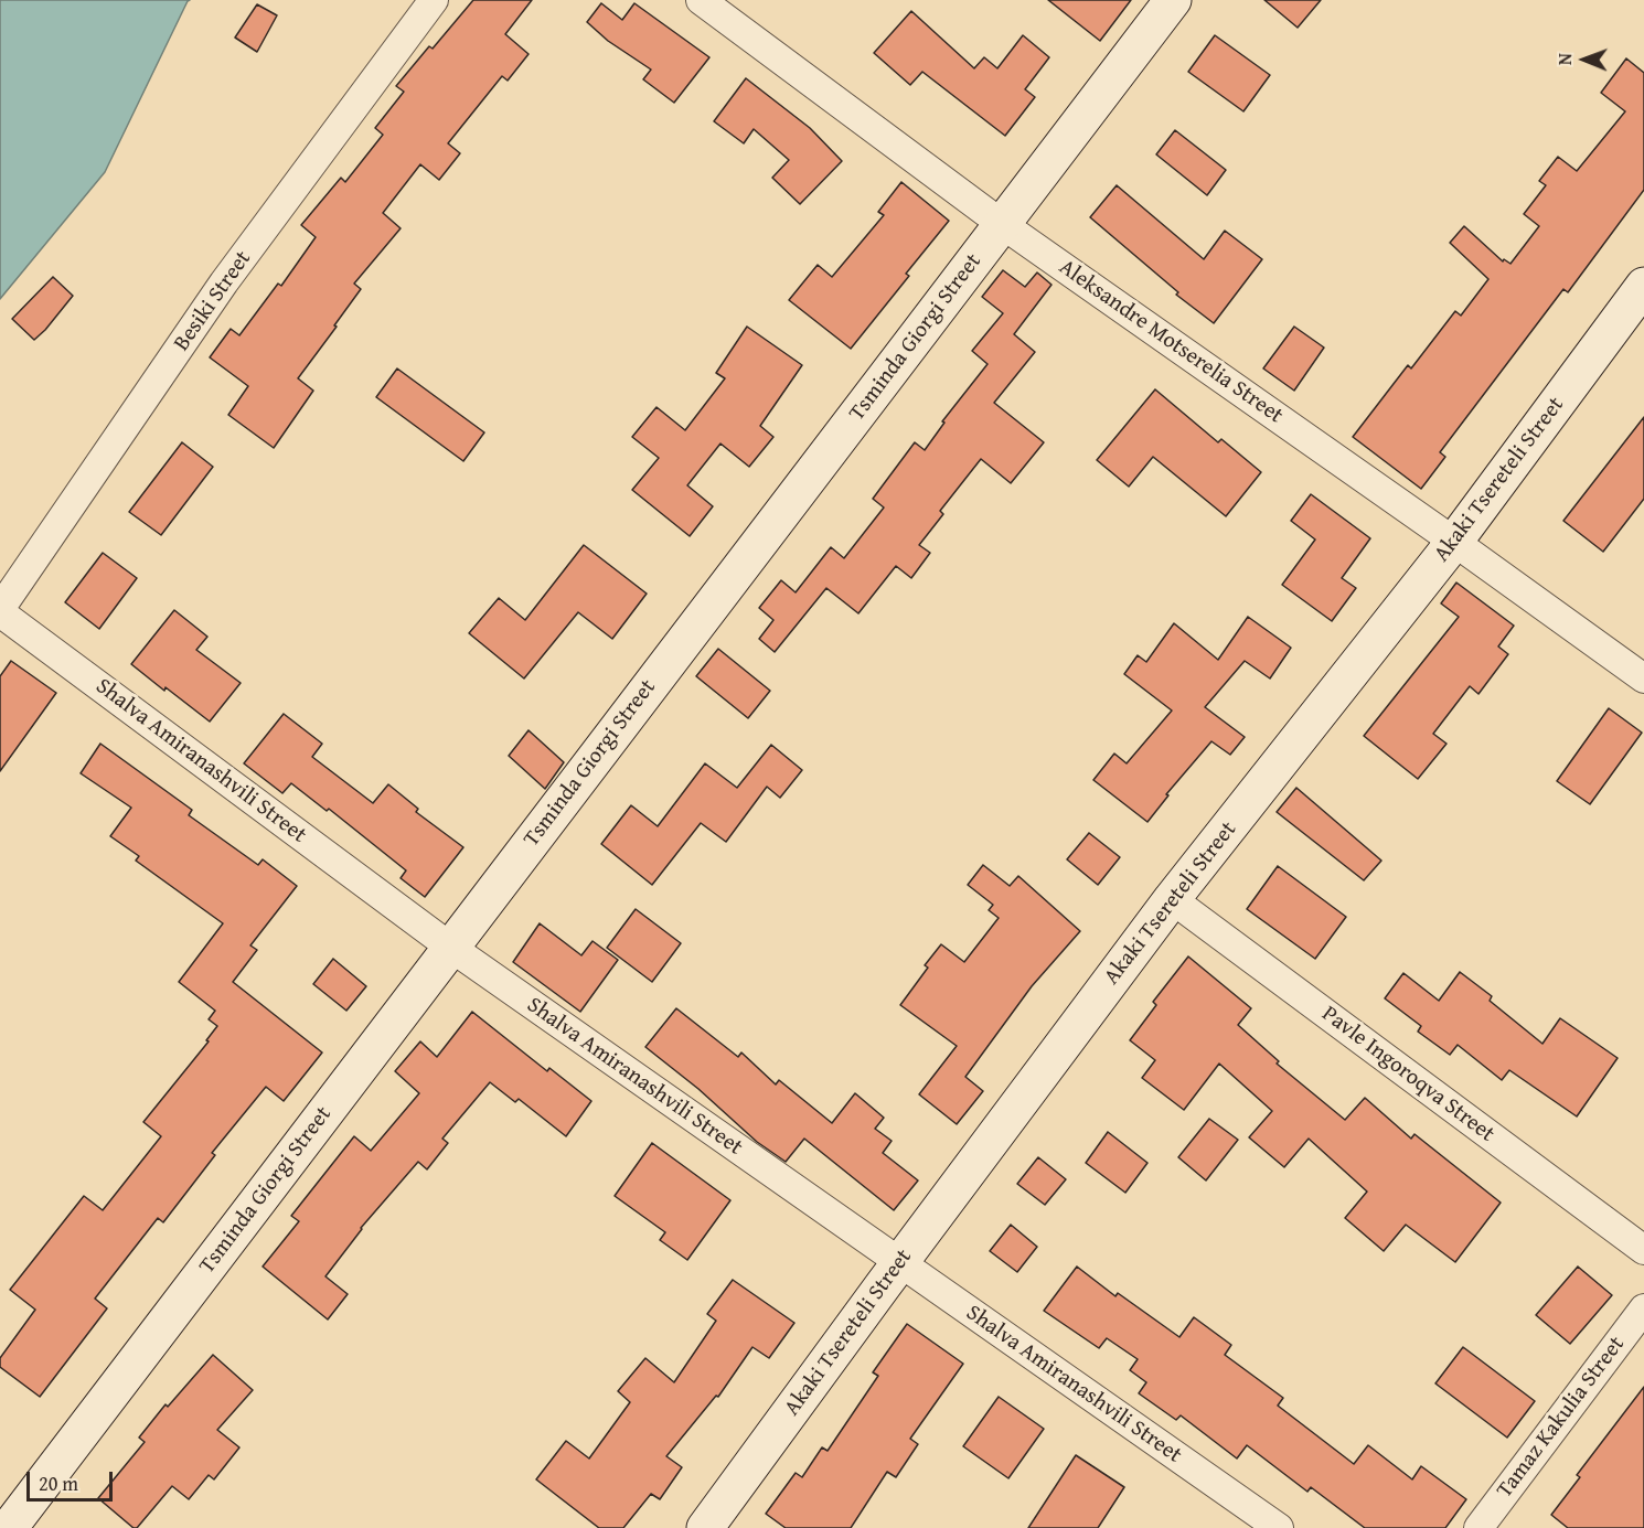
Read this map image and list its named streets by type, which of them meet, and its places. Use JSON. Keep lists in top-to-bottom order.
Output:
{
  "streets": {
    "main road": ["Tsminda Giorgi Street", "Akaki Tsereteli Street"],
    "street": [
      "Besiki Street",
      "Aleksandre Motserelia Street",
      "Shalva Amiranashvili Street",
      "Pavle Ingoroqva Street",
      "Tamaz Kakulia Street"
    ]
  },
  "crossings": [
    ["Besiki Street", "Shalva Amiranashvili Street"],
    ["Tsminda Giorgi Street", "Aleksandre Motserelia Street"],
    ["Tsminda Giorgi Street", "Shalva Amiranashvili Street"],
    ["Aleksandre Motserelia Street", "Akaki Tsereteli Street"],
    ["Akaki Tsereteli Street", "Shalva Amiranashvili Street"],
    ["Akaki Tsereteli Street", "Pavle Ingoroqva Street"]
  ],
  "scale_bar": "20 m",
  "north": "left"
}
